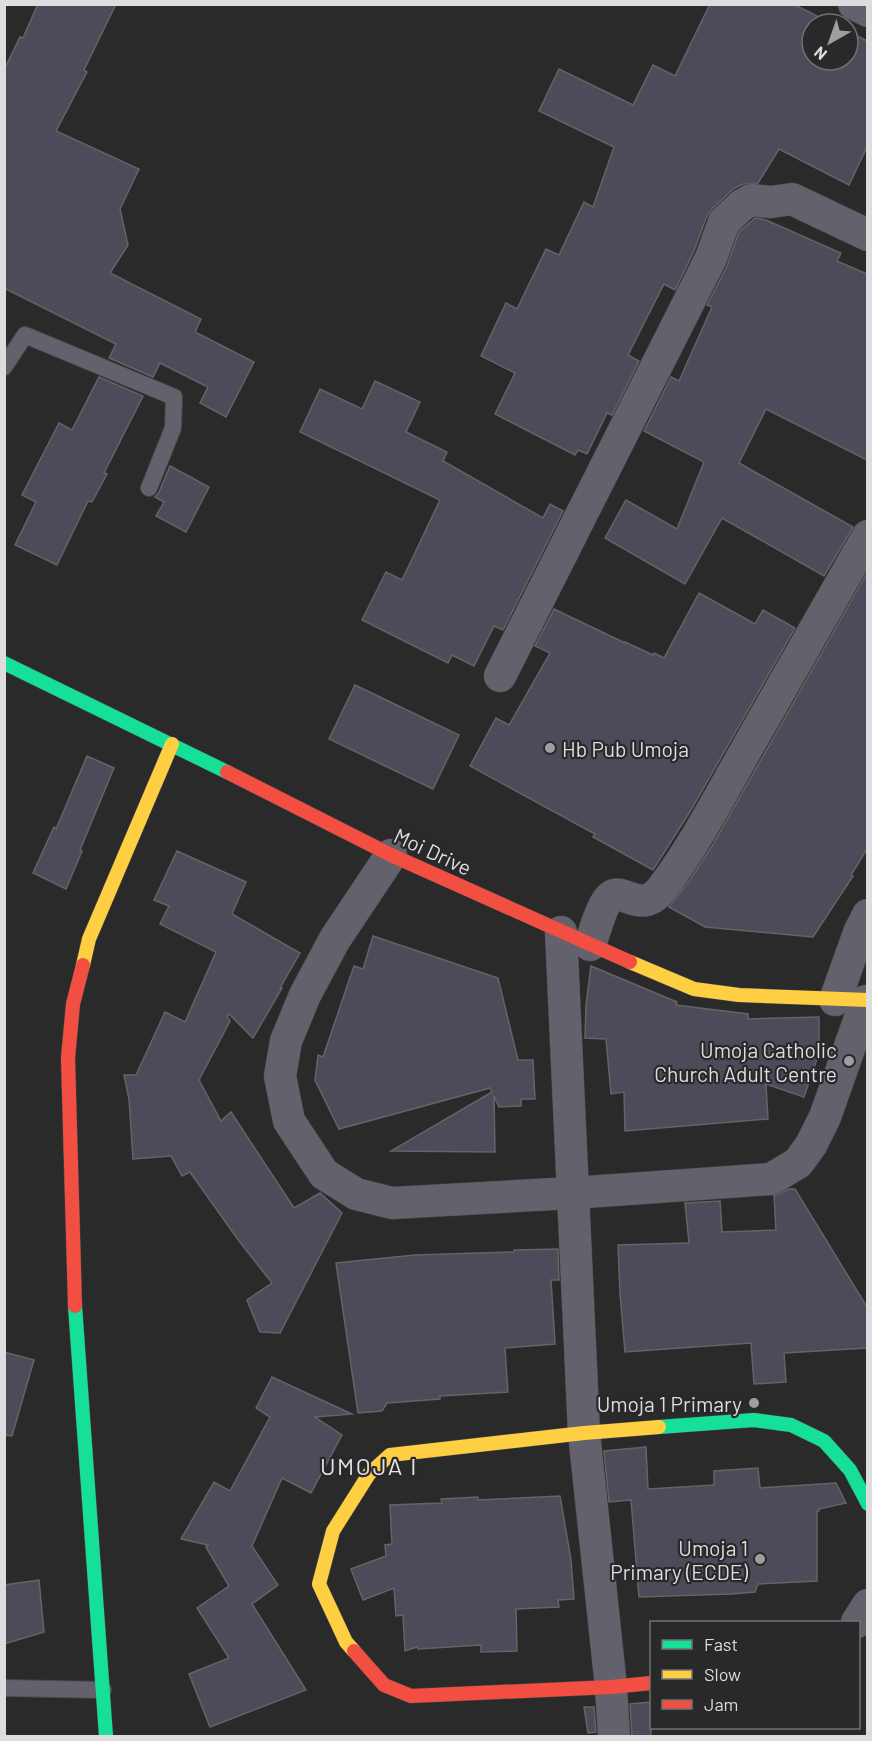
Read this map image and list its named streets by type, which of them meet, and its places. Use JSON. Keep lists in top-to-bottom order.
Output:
{
  "streets": {
    "street": ["Moi Drive"]
  },
  "districts": ["UMOJA I"],
  "places": [
    "Hb Pub Umoja",
    "Umoja Catholic Church Adult Centre",
    "Umoja 1 Primary",
    "Umoja 1 Primary (ECDE)"
  ],
  "legend": ["Fast", "Slow", "Jam"],
  "north": "bottom left"
}
